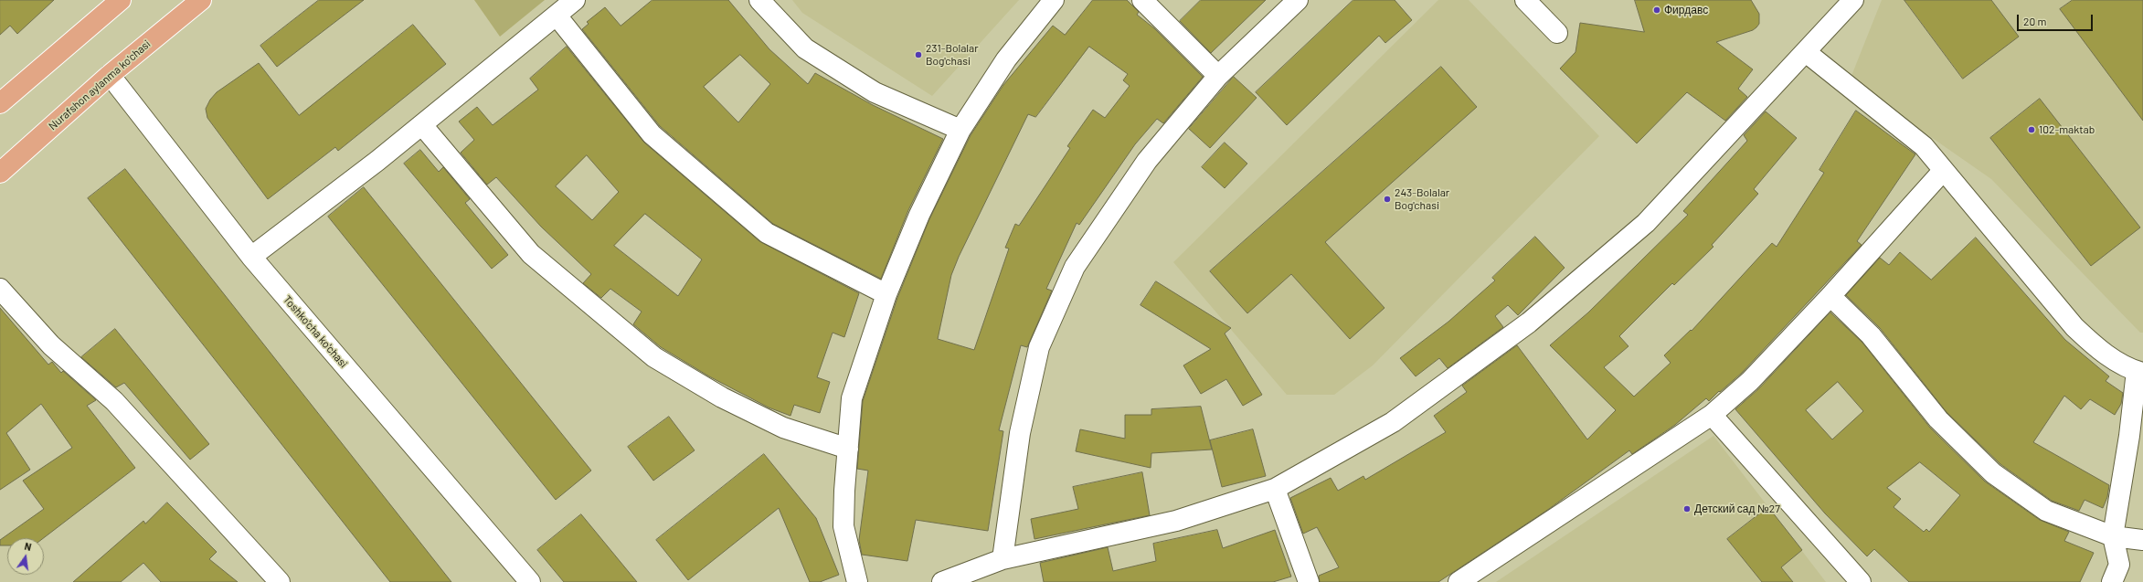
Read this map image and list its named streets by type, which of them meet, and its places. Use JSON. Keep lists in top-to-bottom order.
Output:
{
  "streets": {
    "main road": ["Nurafshon aylanma ko'chasi"],
    "street": ["Toshko'cha ko'chasi"]
  },
  "crossings": [
    ["Nurafshon aylanma ko'chasi", "Toshko'cha ko'chasi"]
  ],
  "places": [
    "Фирдавс",
    "231-Bolalar Bog'chasi",
    "102-maktab",
    "243-Bolalar Bog'chasi",
    "Детский сад №27"
  ],
  "scale_bar": "20 m",
  "north": "top"
}
